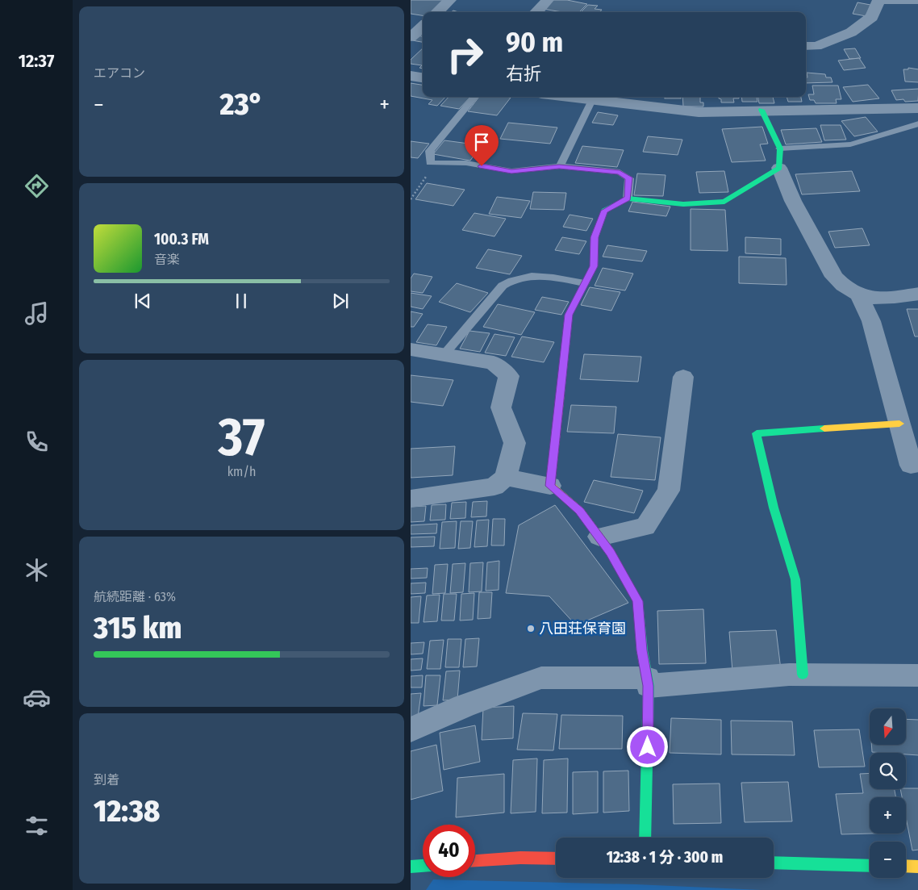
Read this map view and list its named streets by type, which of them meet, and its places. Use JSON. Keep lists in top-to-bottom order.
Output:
{
  "places": ["八田荘保育園"],
  "north": "bottom",
  "page": {
    "tabs": "12:37",
    "tile": [
      "エアコン",
      ["37", "km/h"],
      ["航続距離 · 63%", "315 km"],
      ["到着", "12:38"]
    ],
    "turn": ["90 m", "右折"],
    "heat": ["−", "23°", "+"],
    "song": ["100.3 FM", "音楽"],
    "map_buttons": ["+", "−"],
    "limit": "40",
    "trip": "12:38 · 1 分 · 300 m"
  }
}
